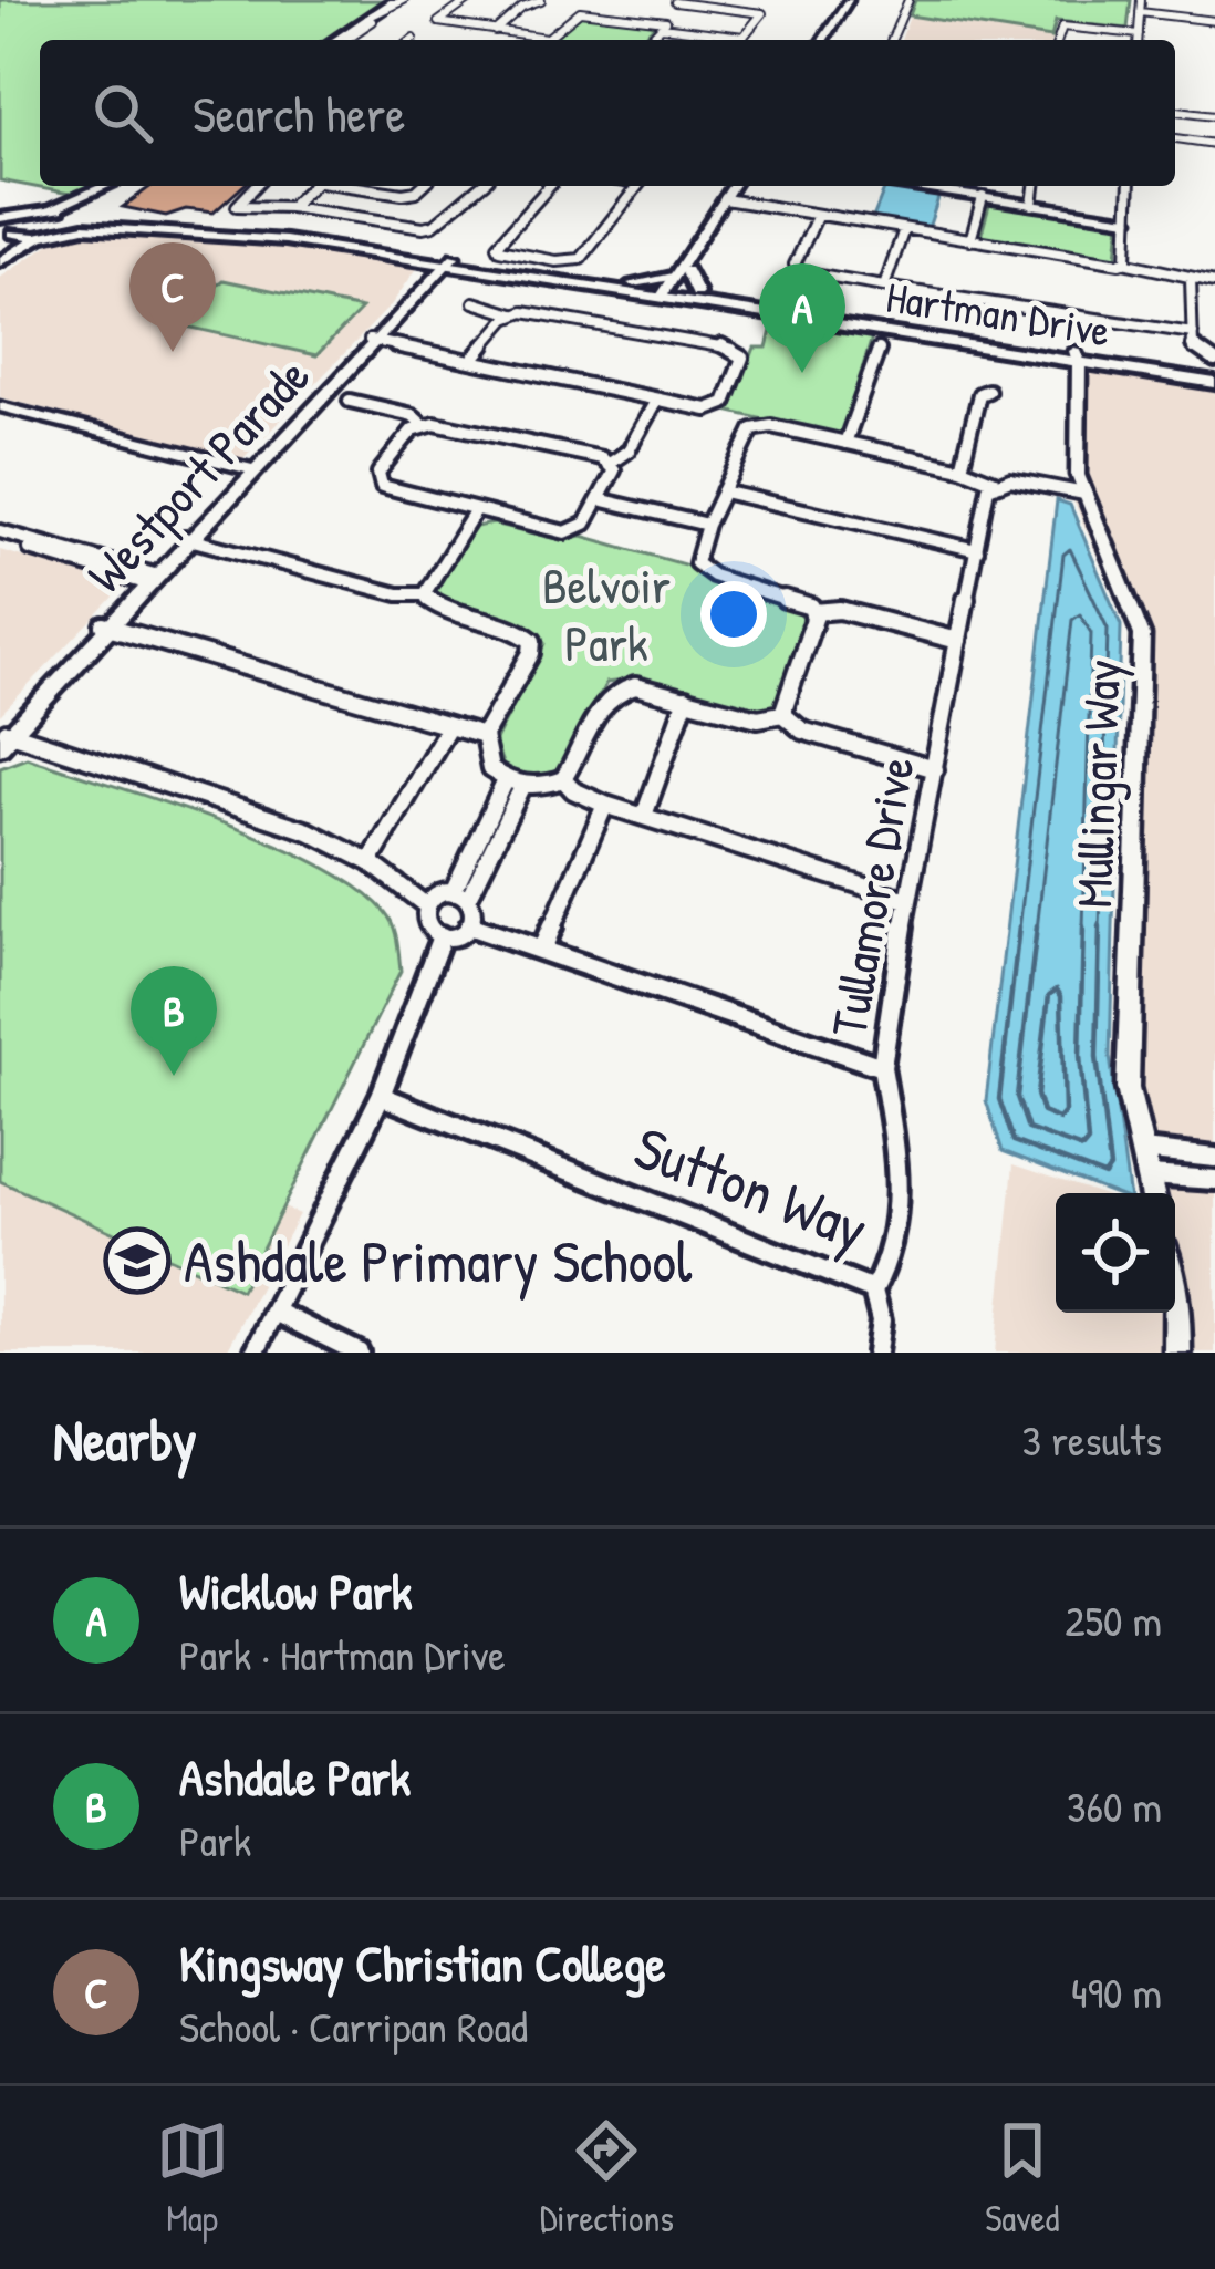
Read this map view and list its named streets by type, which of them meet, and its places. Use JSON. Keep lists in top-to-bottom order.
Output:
{
  "streets": {
    "main road": ["Hartman Drive"],
    "street": [
      "Westport Parade",
      "Mullingar Way",
      "Tullamore Drive",
      "Sutton Way"
    ]
  },
  "crossings": [
    ["Hartman Drive", "Westport Parade"],
    ["Hartman Drive", "Mullingar Way"],
    ["Tullamore Drive", "Sutton Way"]
  ],
  "parks": ["Belvoir Park"],
  "places": {
    "school or university": ["Ashdale Primary School"]
  },
  "page": {
    "search": "Search here",
    "pins": ["C", "A", "B"],
    "heading": ["Nearby", "3 results"],
    "list": [
      {
        "mark": "A",
        "name": "Wicklow Park",
        "note": "Park · Hartman Drive",
        "value": "250 m"
      },
      {
        "mark": "B",
        "name": "Ashdale Park",
        "note": "Park",
        "value": "360 m"
      },
      {
        "mark": "C",
        "name": "Kingsway Christian College",
        "note": "School · Carripan Road",
        "value": "490 m"
      }
    ],
    "nav": ["Map", "Directions", "Saved"]
  }
}
